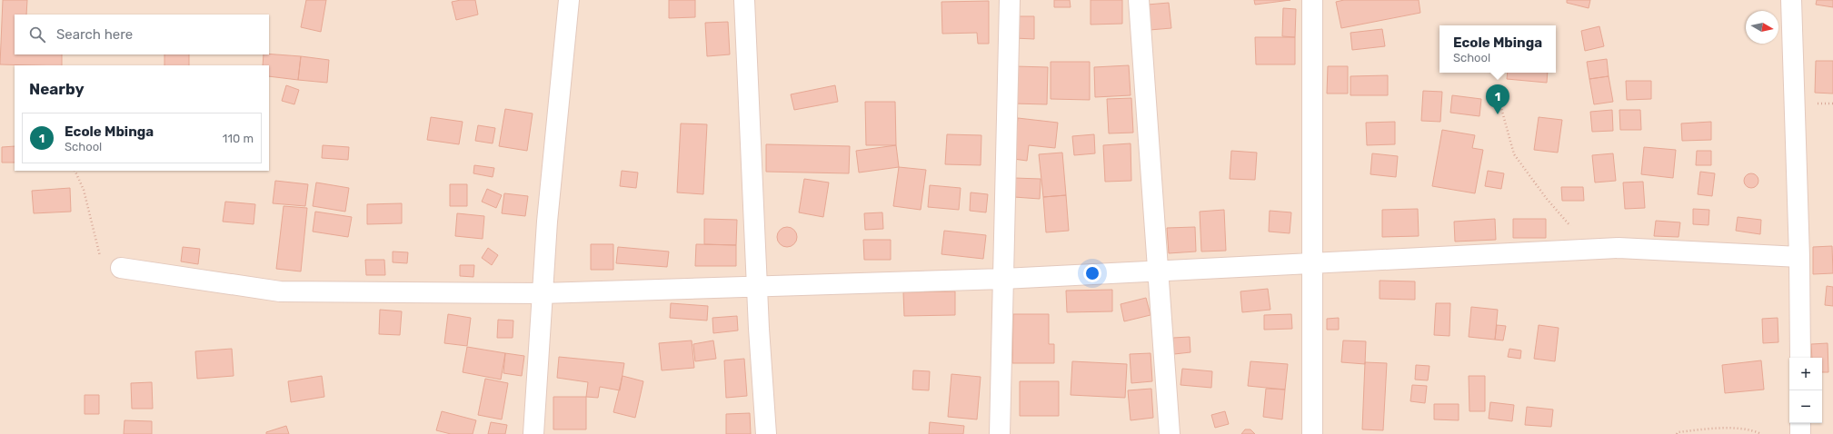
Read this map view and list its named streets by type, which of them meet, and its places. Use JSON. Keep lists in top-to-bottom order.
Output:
{
  "north": "right",
  "page": {
    "search": "Search here",
    "popup": ["Ecole Mbinga", "School"],
    "heading": "Nearby",
    "pins": "1",
    "list": [
      {
        "mark": "1",
        "name": "Ecole Mbinga",
        "note": "School",
        "value": "110 m"
      }
    ],
    "map_buttons": ["+", "−"]
  }
}
